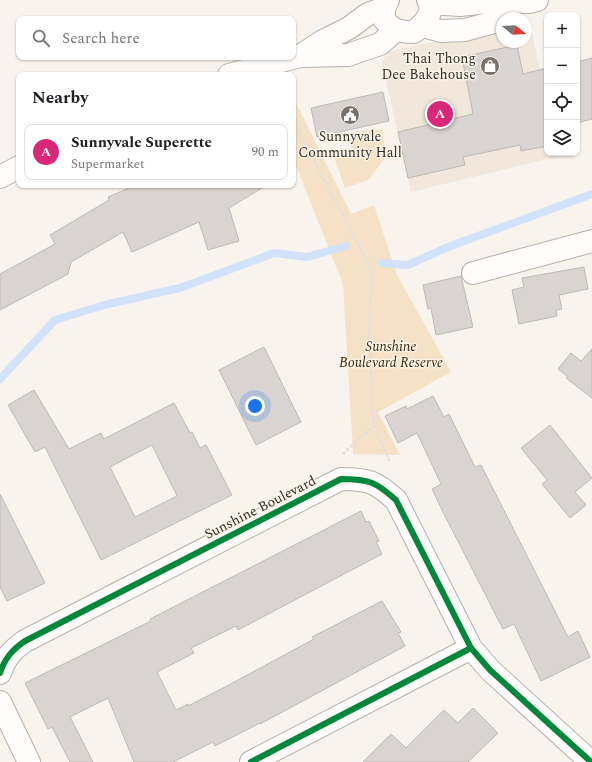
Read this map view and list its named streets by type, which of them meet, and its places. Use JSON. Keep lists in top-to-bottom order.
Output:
{
  "streets": {
    "street": ["Sunshine Boulevard"]
  },
  "parks": ["Sunshine Boulevard Reserve"],
  "places": {
    "shop": ["Thai Thong Dee Bakehouse"],
    "public building": ["Sunnyvale Community Hall"]
  },
  "north": "right",
  "page": {
    "map_buttons": ["+", "−"],
    "search": "Search here",
    "heading": "Nearby",
    "pins": "A",
    "list": [
      {
        "mark": "A",
        "name": "Sunnyvale Superette",
        "note": "Supermarket",
        "value": "90 m"
      }
    ]
  }
}
